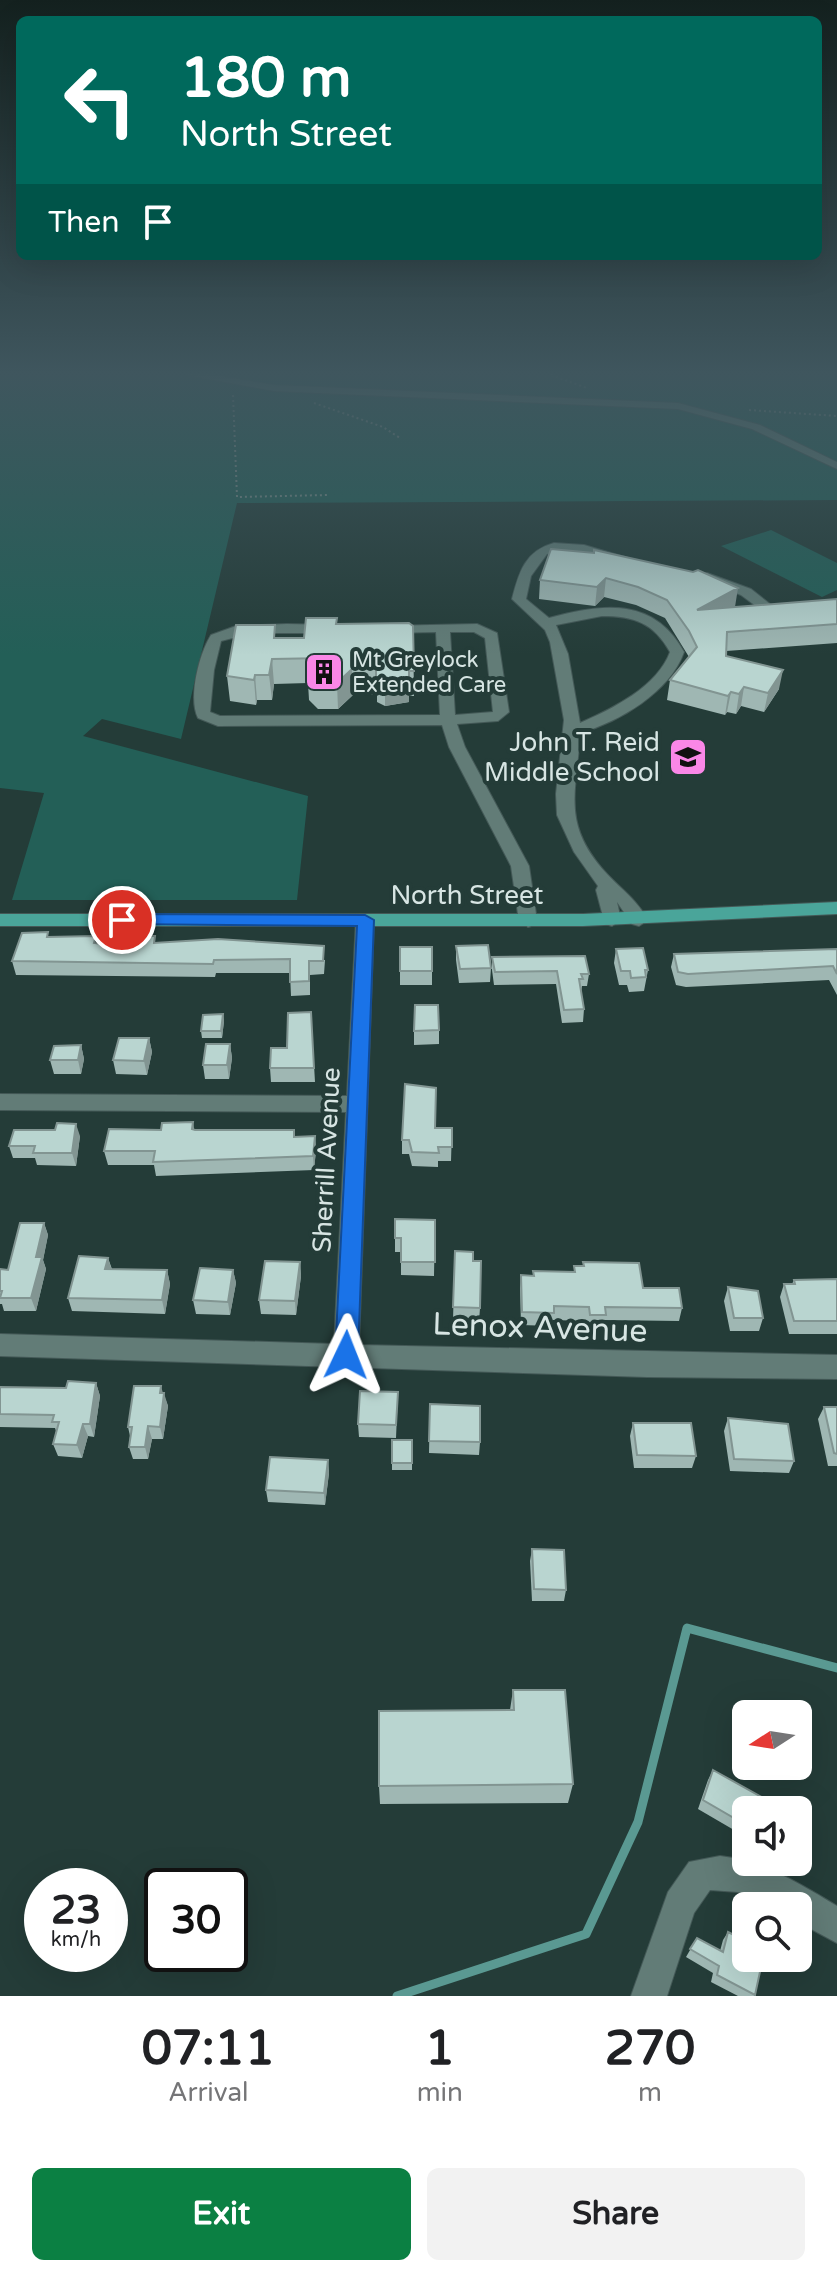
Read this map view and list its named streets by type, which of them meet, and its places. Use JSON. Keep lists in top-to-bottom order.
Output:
{
  "streets": {
    "main road": ["North Street"],
    "street": ["Sherrill Avenue", "Lenox Avenue"]
  },
  "crossings": [
    ["North Street", "Sherrill Avenue"],
    ["Sherrill Avenue", "Lenox Avenue"]
  ],
  "places": {
    "building": ["Mt Greylock Extended Care"],
    "school or university": ["John T. Reid Middle School"]
  },
  "north": "left",
  "page": {
    "turn": ["180 m", "North Street"],
    "then": "Then",
    "speed": "23 km/h",
    "limit": "30",
    "eta": [
      "07:11",
      "Arrival",
      "1",
      "min",
      "270",
      "m"
    ],
    "buttons": ["Exit", "Share"]
  }
}
